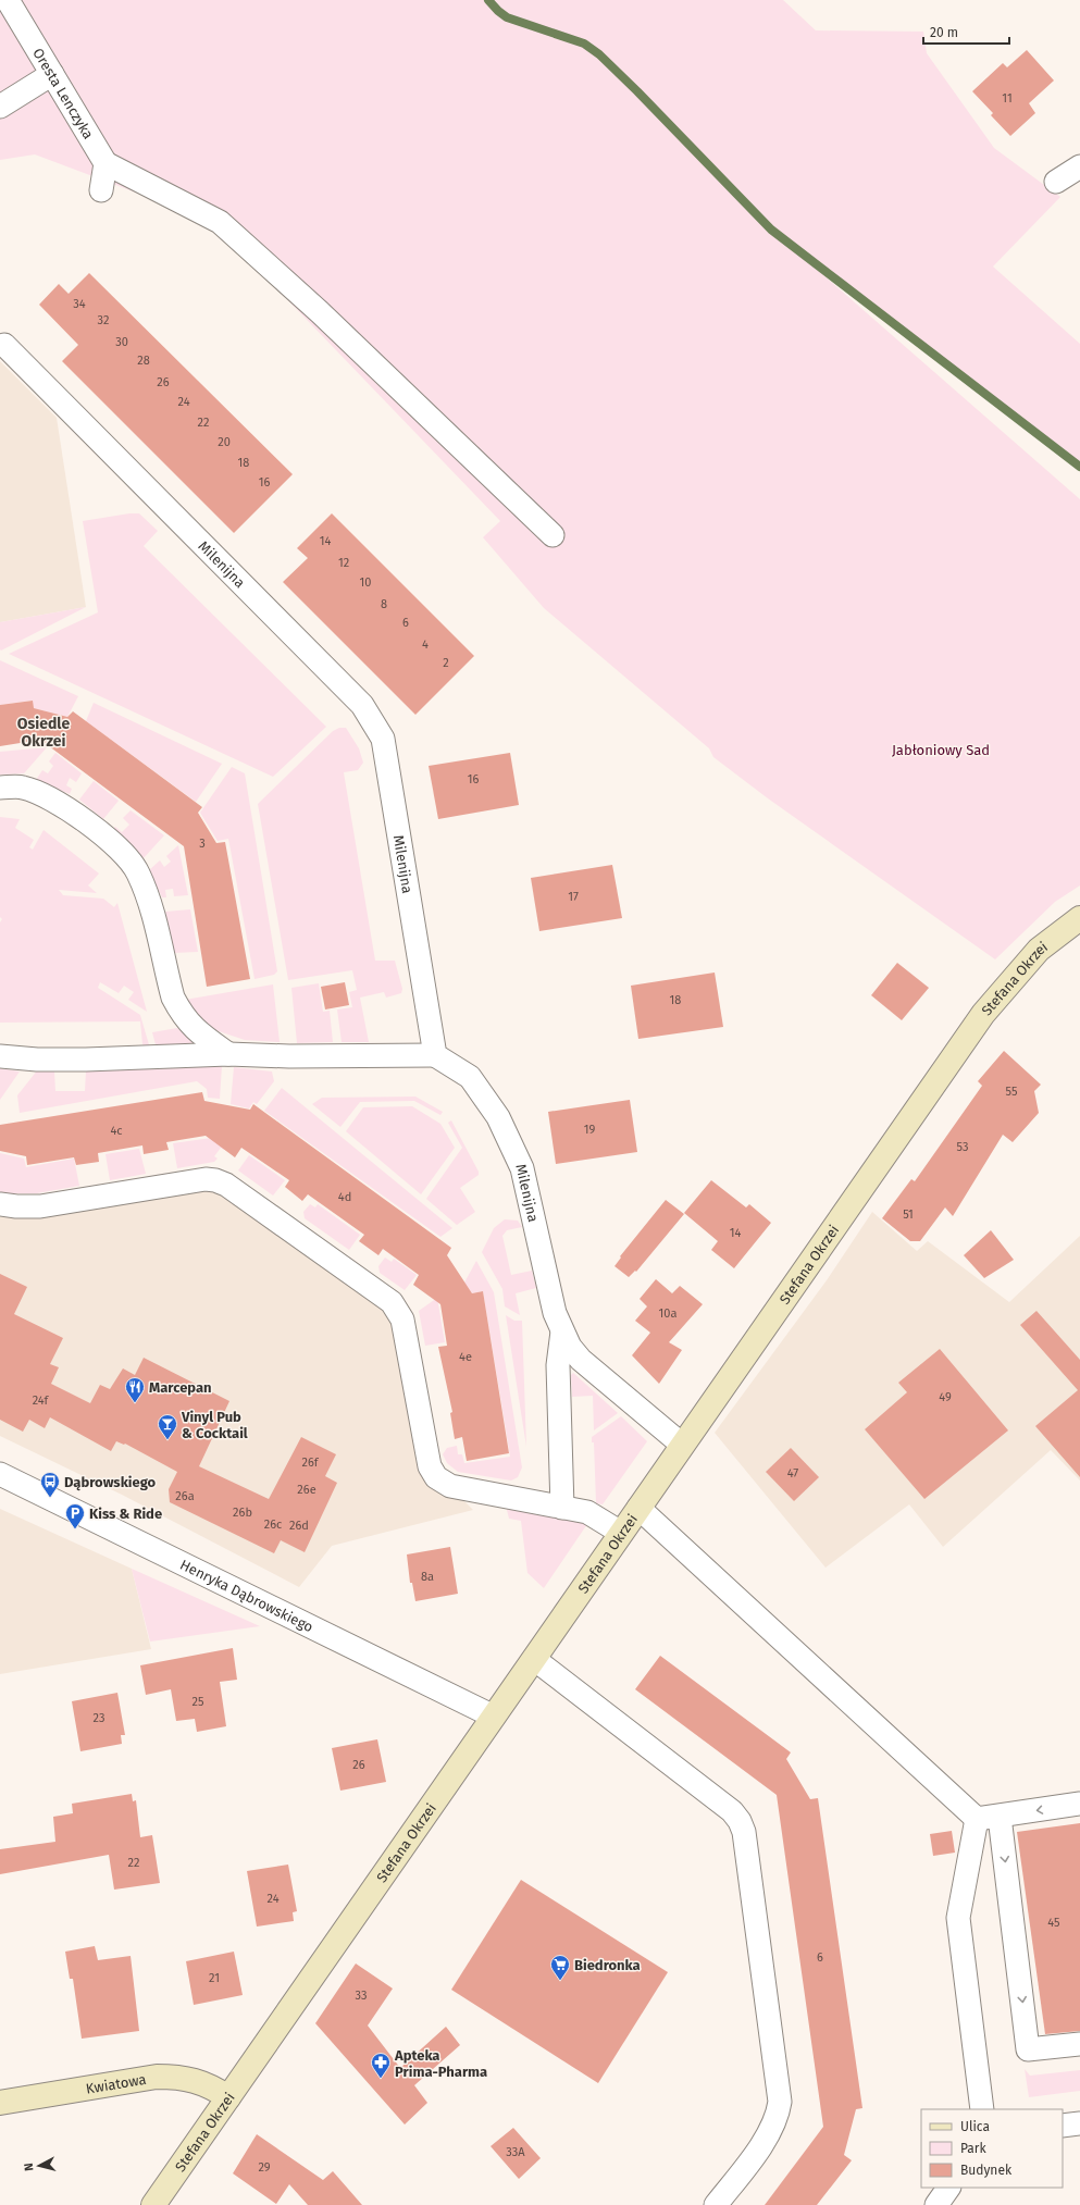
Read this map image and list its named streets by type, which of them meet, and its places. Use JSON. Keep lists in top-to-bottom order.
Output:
{
  "streets": {
    "street": [
      "Oresta Lenczyka",
      "Milenijna",
      "Stefana Okrzei",
      "Henryka Dąbrowskiego",
      "Kwiatowa"
    ]
  },
  "crossings": [
    ["Milenijna", "Stefana Okrzei"],
    ["Stefana Okrzei", "Henryka Dąbrowskiego"],
    ["Stefana Okrzei", "Kwiatowa"]
  ],
  "districts": ["Osiedle Okrzei"],
  "parks": ["Jabłoniowy Sad"],
  "places": {
    "restaurant": ["Marcepan"],
    "bar": ["Vinyl Pub & Cocktail"],
    "bus stop": ["Dąbrowskiego"],
    "parking": ["Kiss & Ride"],
    "supermarket": ["Biedronka"],
    "pharmacy": ["Apteka Prima-Pharma"]
  },
  "house_numbers": [
    "11",
    "34",
    "32",
    "30",
    "28",
    "26",
    "24",
    "22",
    "20",
    "18",
    "16",
    "14",
    "12",
    "10",
    "8",
    "6",
    "4",
    "2",
    "16",
    "3",
    "17",
    "18",
    "55",
    "19",
    "4c",
    "53",
    "4d",
    "51",
    "14",
    "10a",
    "4e",
    "49",
    "24f",
    "26f",
    "47",
    "26e",
    "26a",
    "26b",
    "26c",
    "26d",
    "8a",
    "25",
    "23",
    "26",
    "22",
    "24",
    "45",
    "6",
    "21",
    "33",
    "33A",
    "29"
  ],
  "legend": ["Ulica", "Park", "Budynek"],
  "scale_bar": "20 m",
  "north": "left"
}
